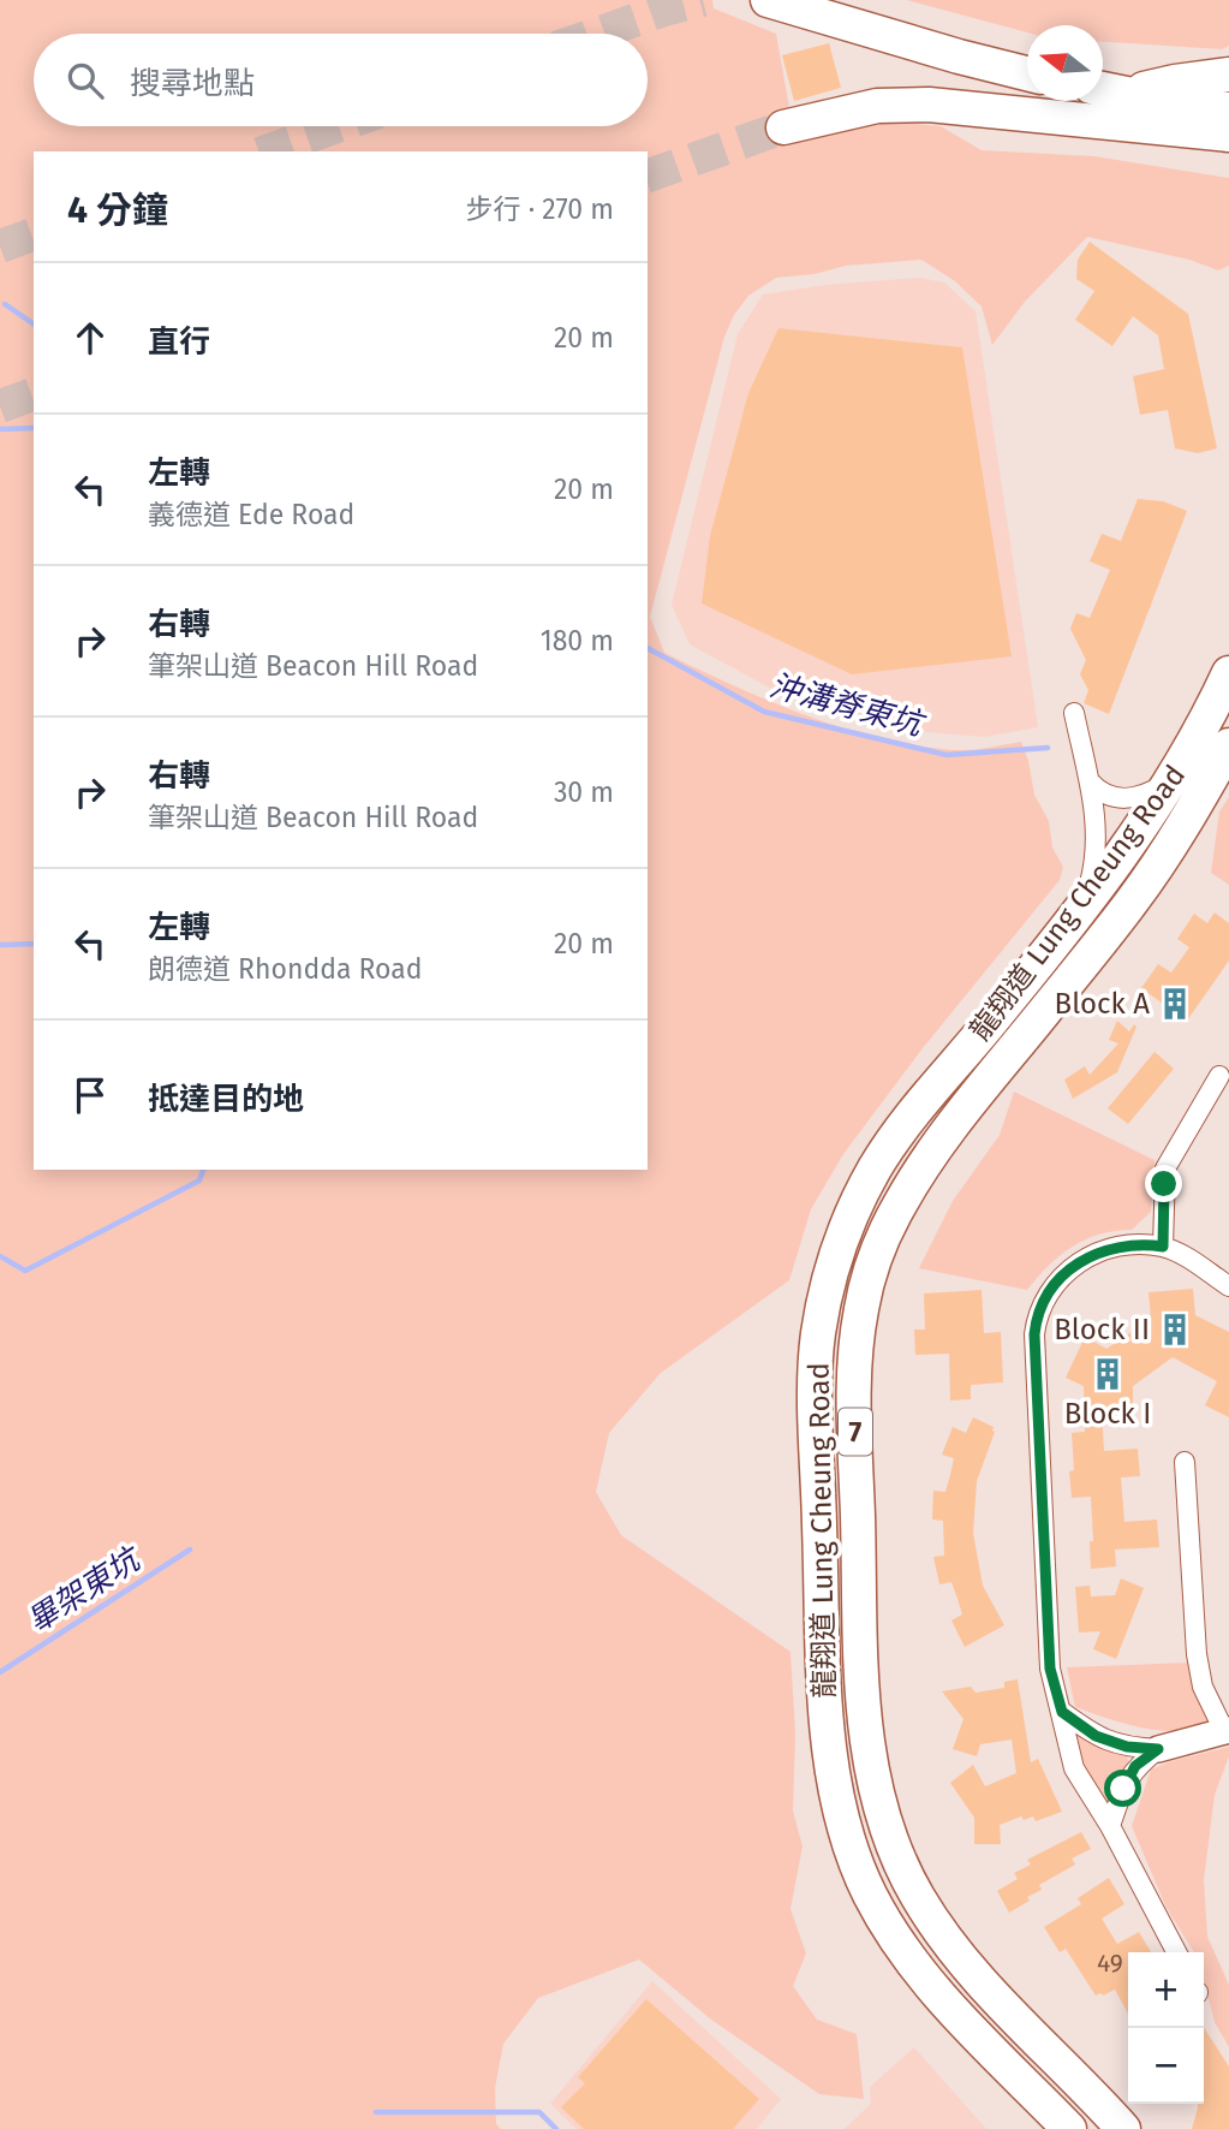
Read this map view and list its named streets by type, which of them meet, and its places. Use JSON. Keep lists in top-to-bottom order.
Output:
{
  "streets": {
    "highway": ["龍翔道 Lung Cheung Road", "7"]
  },
  "water": ["沖溝脊東坑", "畢架東坑"],
  "places": {
    "building": ["Block A", "Block II", "Block I"]
  },
  "house_numbers": ["49"],
  "north": "left",
  "page": {
    "search": "搜尋地點",
    "heading": ["4 分鐘", "步行 · 270 m"],
    "list": [
      ["直行", "20 m"],
      ["左轉", "義德道 Ede Road", "20 m"],
      ["右轉", "筆架山道 Beacon Hill Road", "180 m"],
      ["右轉", "筆架山道 Beacon Hill Road", "30 m"],
      ["左轉", "朗德道 Rhondda Road", "20 m"],
      "抵達目的地"
    ],
    "map_buttons": ["+", "−"]
  }
}
